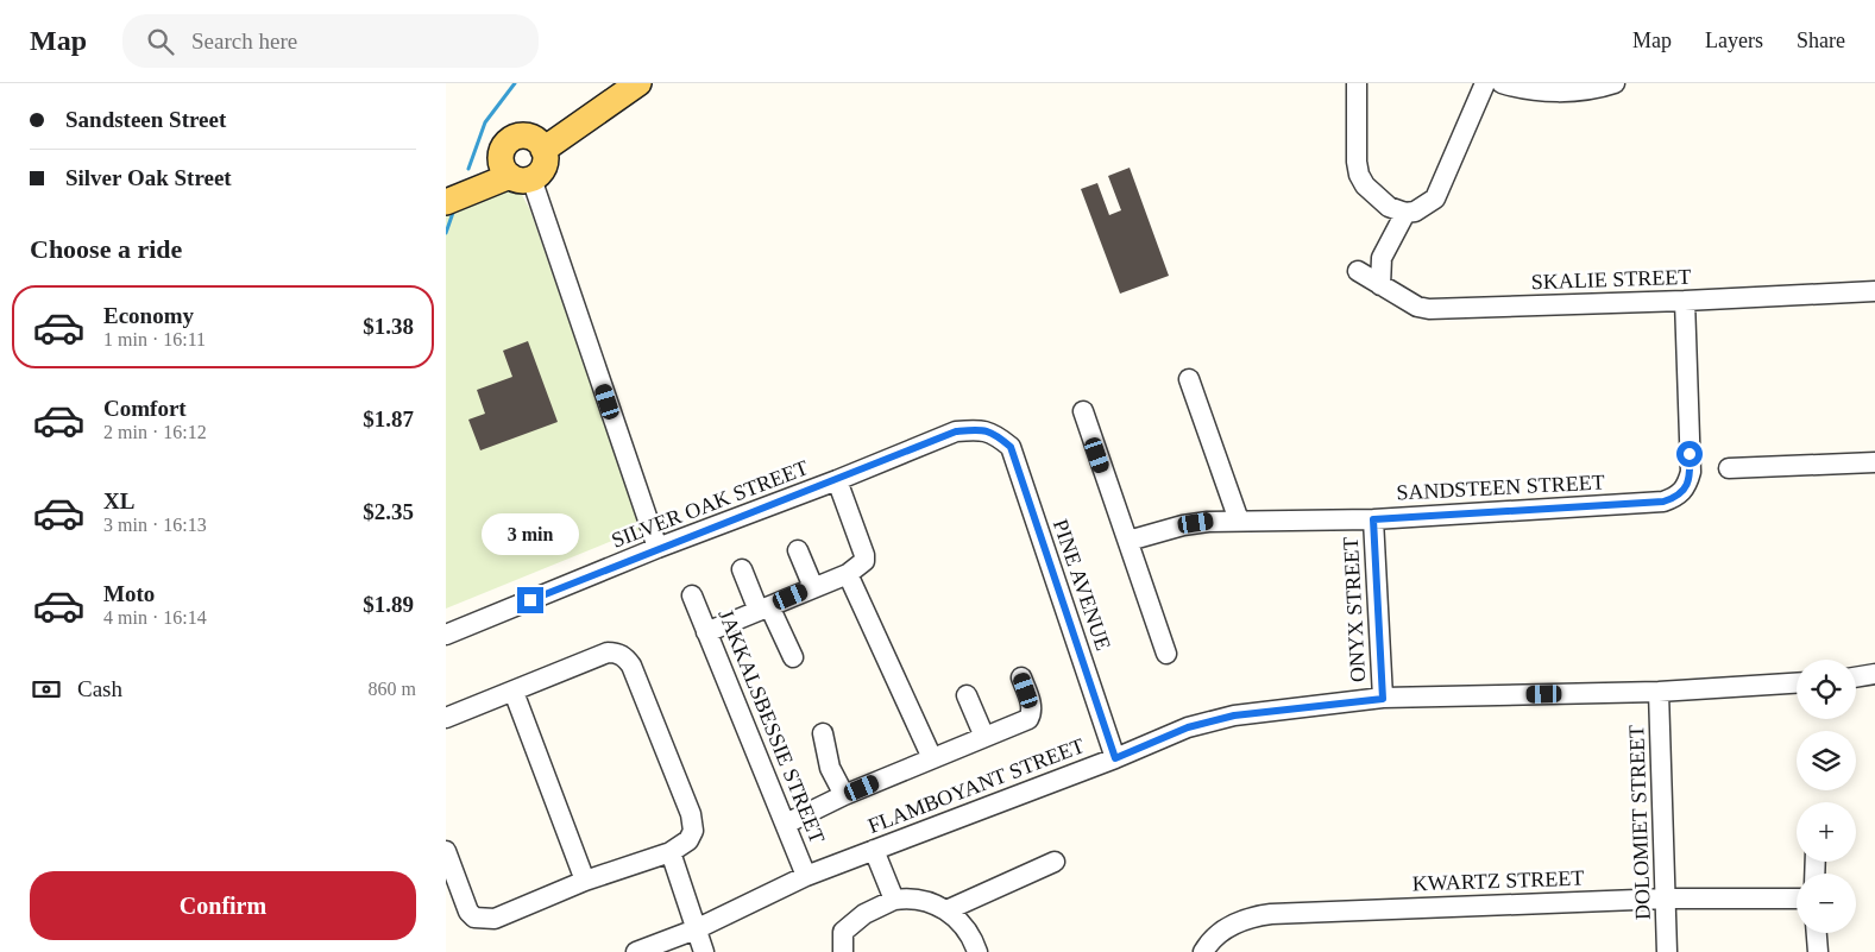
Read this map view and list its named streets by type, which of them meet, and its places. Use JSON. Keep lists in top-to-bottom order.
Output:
{
  "streets": {
    "street": [
      "SKALIE STREET",
      "SANDSTEEN STREET",
      "SILVER OAK STREET",
      "PINE AVENUE",
      "ONYX STREET",
      "JAKKALSBESSIE STREET",
      "FLAMBOYANT STREET",
      "DOLOMIET STREET",
      "KWARTZ STREET"
    ]
  },
  "crossings": [
    ["SKALIE STREET", "SANDSTEEN STREET"],
    ["SANDSTEEN STREET", "ONYX STREET"],
    ["SILVER OAK STREET", "PINE AVENUE"],
    ["PINE AVENUE", "FLAMBOYANT STREET"],
    ["ONYX STREET", "FLAMBOYANT STREET"],
    ["JAKKALSBESSIE STREET", "FLAMBOYANT STREET"],
    ["FLAMBOYANT STREET", "DOLOMIET STREET"],
    ["DOLOMIET STREET", "KWARTZ STREET"]
  ],
  "page": {
    "header": "Map",
    "search": "Search here",
    "nav": ["Map", "Layers", "Share"],
    "banner": ["Sandsteen Street", "Silver Oak Street"],
    "heading": "Choose a ride",
    "list": [
      {
        "name": "Economy",
        "note": "1 min · 16:11",
        "value": "$1.38"
      },
      {
        "name": "Comfort",
        "note": "2 min · 16:12",
        "value": "$1.87"
      },
      {
        "name": "XL",
        "note": "3 min · 16:13",
        "value": "$2.35"
      },
      {
        "name": "Moto",
        "note": "4 min · 16:14",
        "value": "$1.89"
      }
    ],
    "bubble": "3 min",
    "pay": ["Cash", "860 m"],
    "map_buttons": ["+", "−"],
    "buttons": "Confirm"
  }
}
